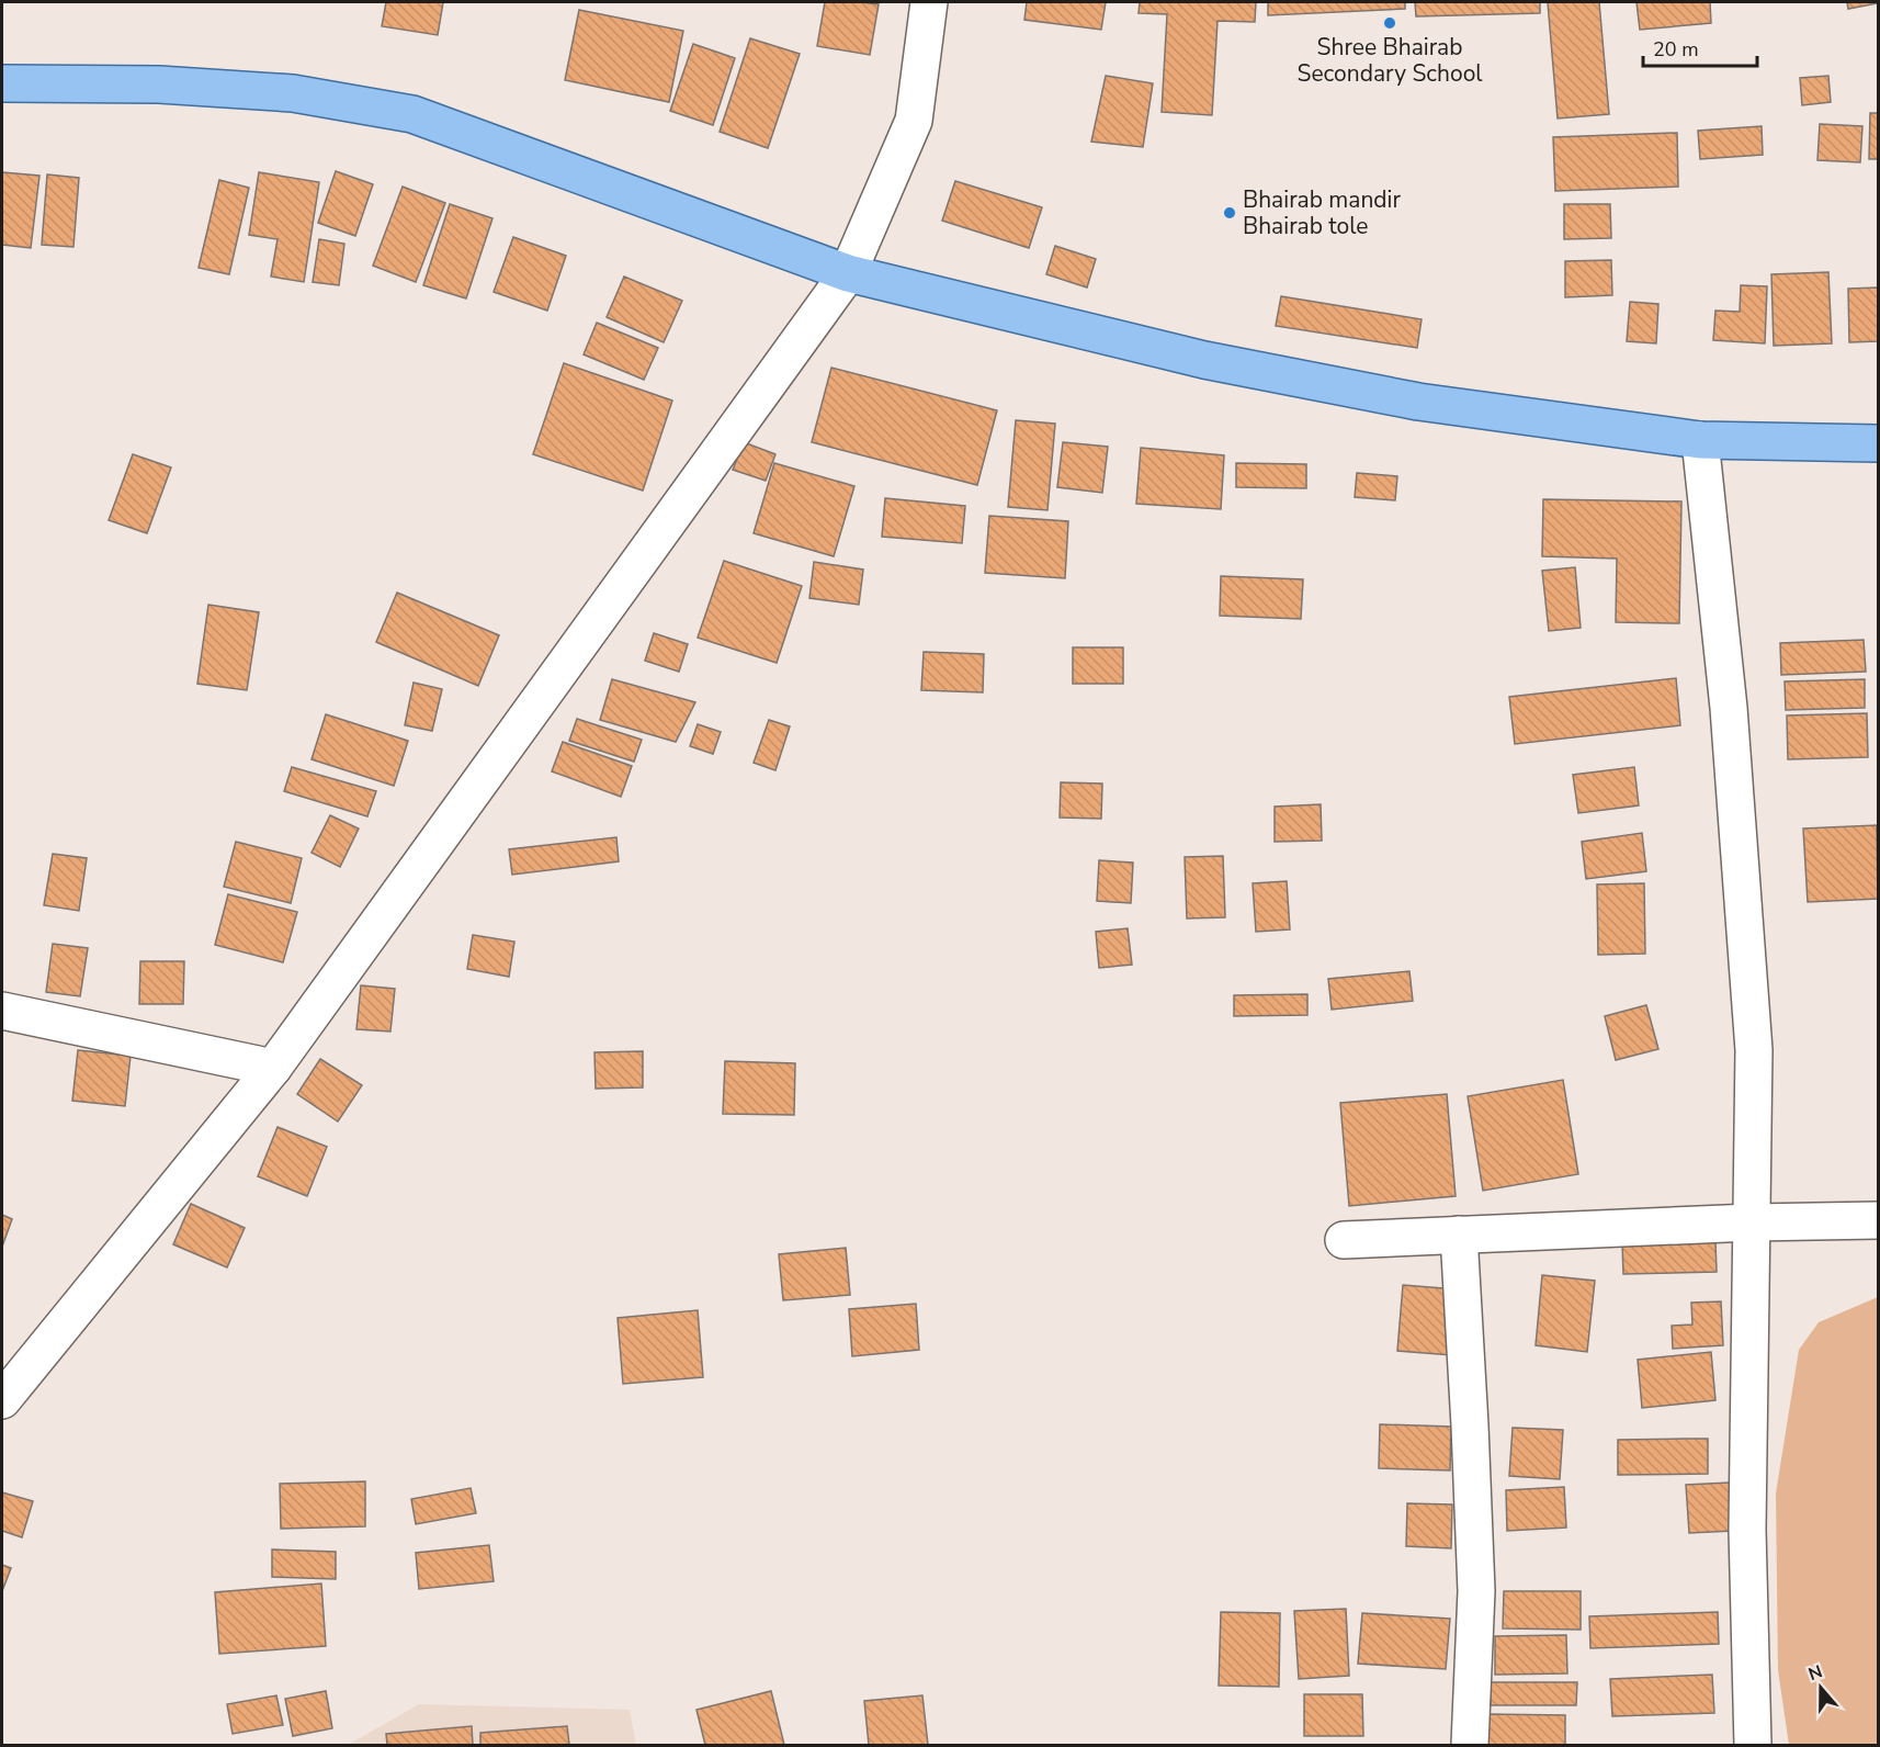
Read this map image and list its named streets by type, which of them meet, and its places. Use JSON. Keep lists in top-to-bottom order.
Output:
{
  "places": ["Shree Bhairab Secondary School", "Bhairab mandir Bhairab tole"],
  "scale_bar": "20 m",
  "north": "top"
}
